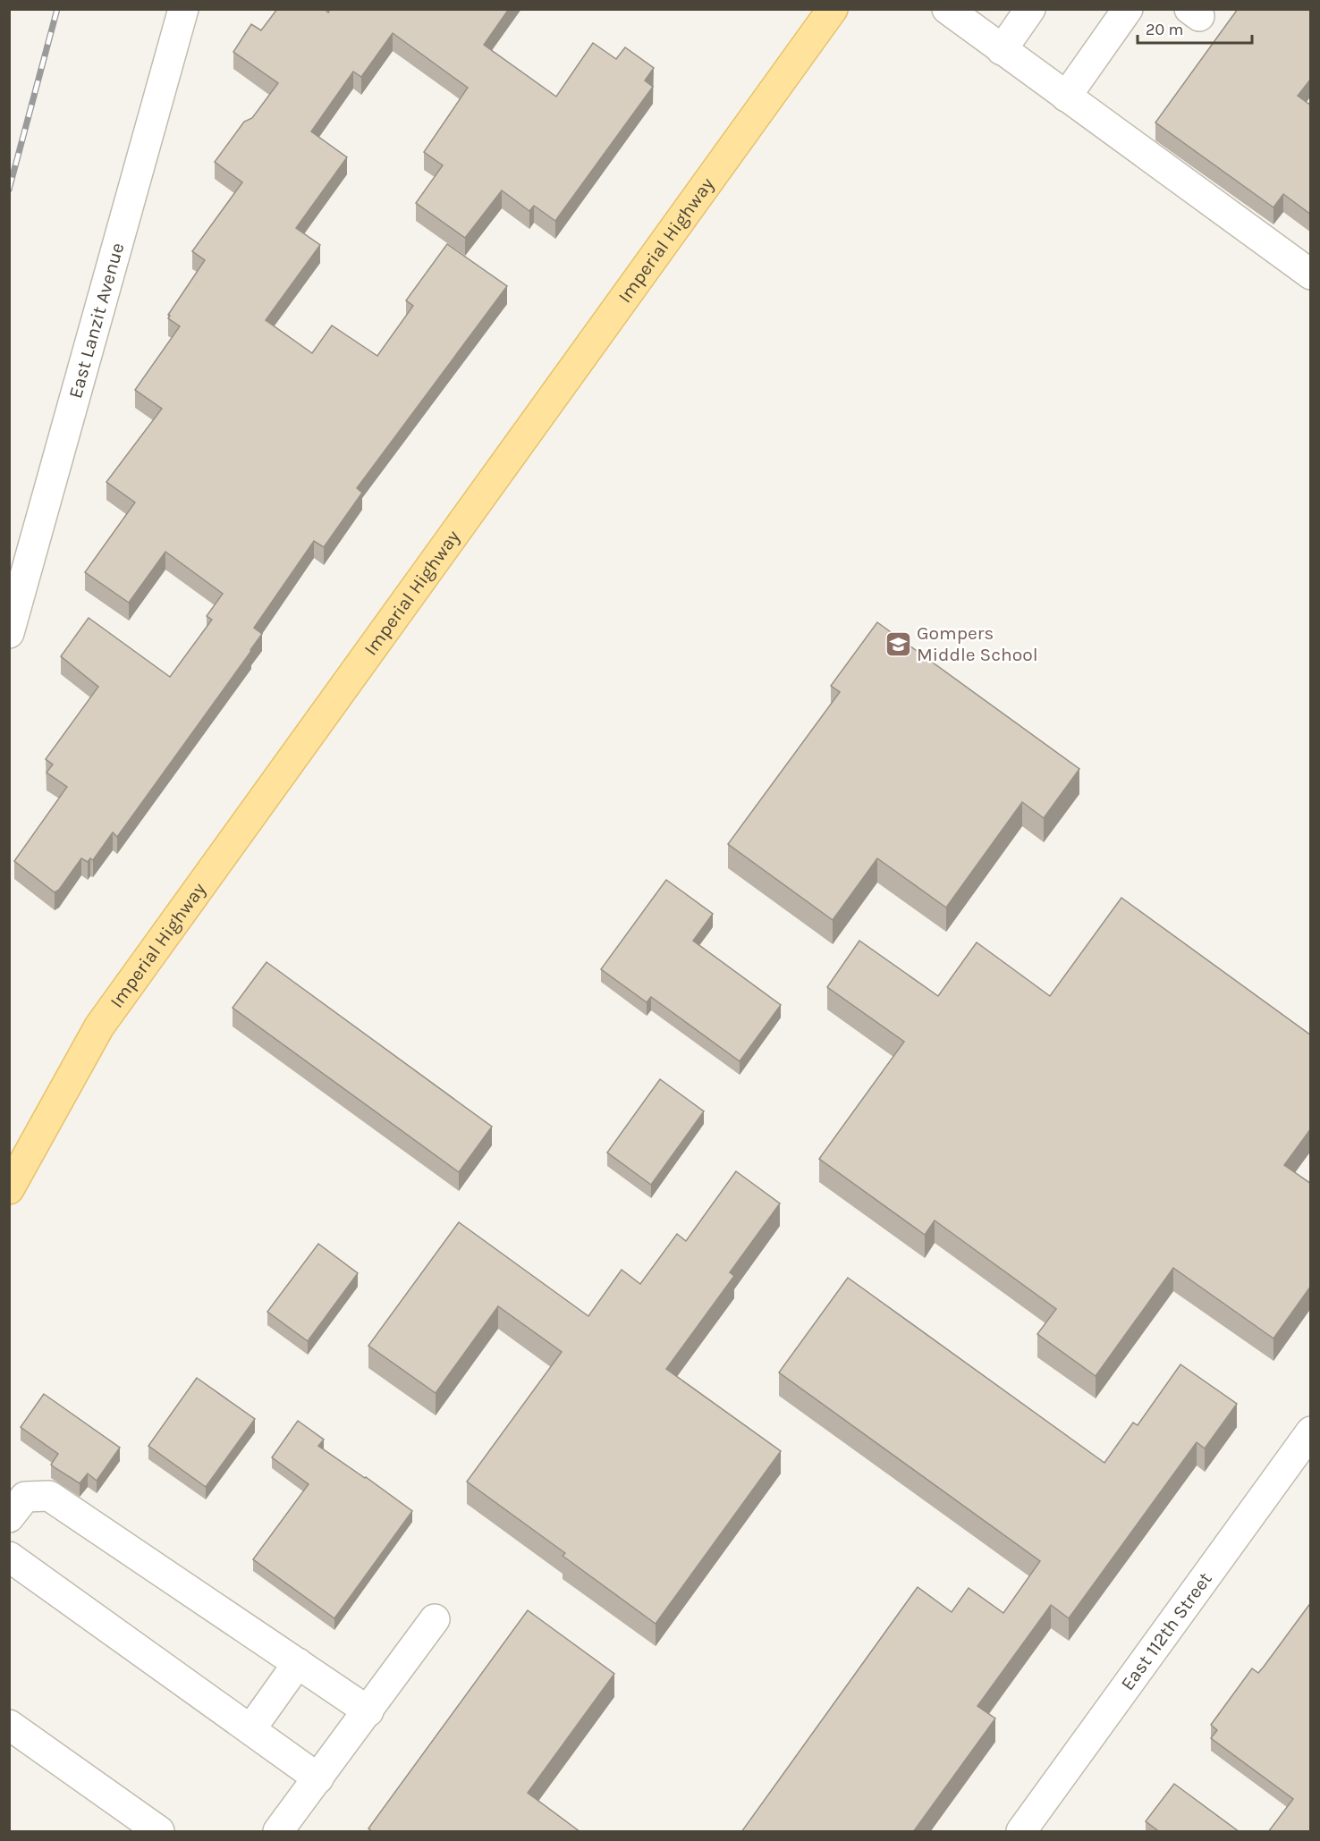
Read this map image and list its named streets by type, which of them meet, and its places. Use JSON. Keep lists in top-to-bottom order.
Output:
{
  "streets": {
    "main road": ["Imperial Highway"],
    "street": ["East Lanzit Avenue", "East 112th Street"]
  },
  "places": {
    "school or university": ["Gompers Middle School"]
  },
  "scale_bar": "20 m"
}
